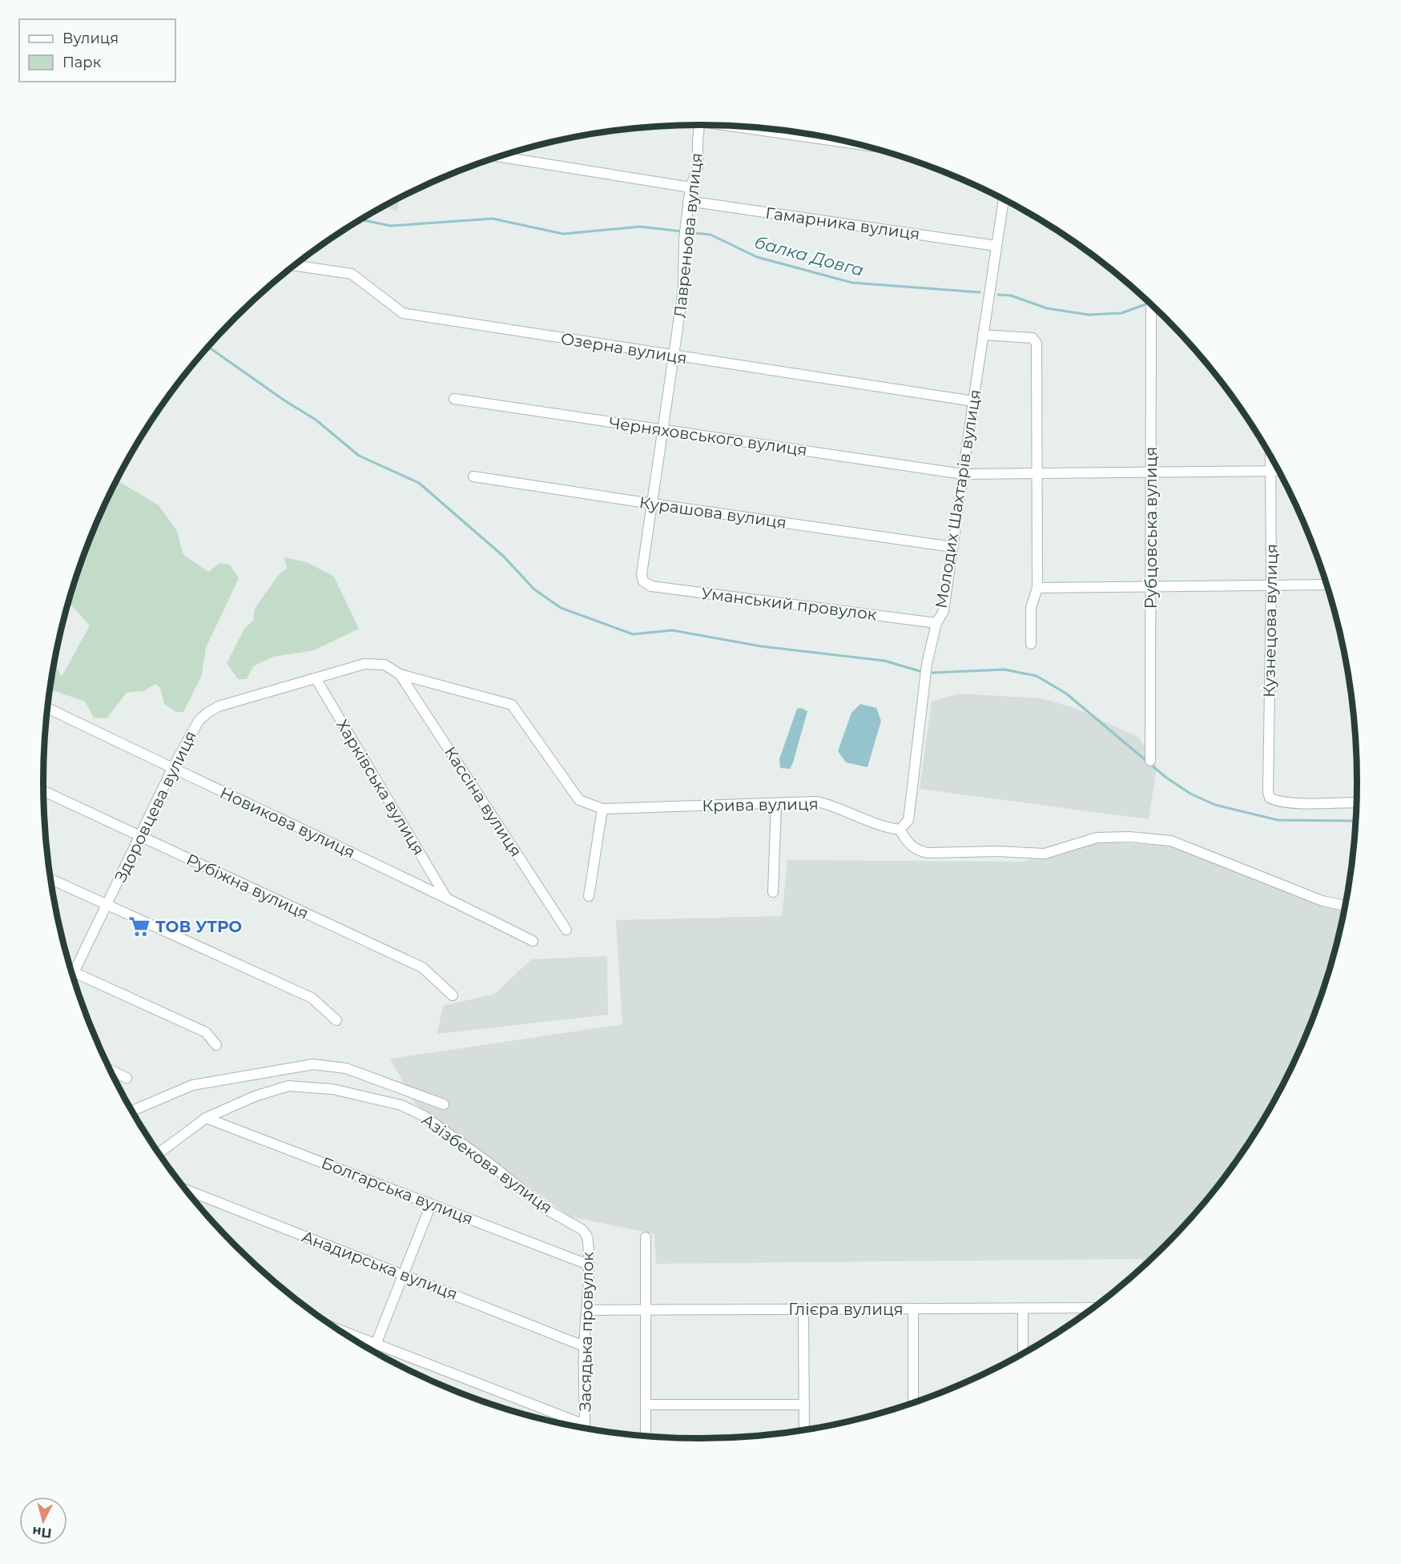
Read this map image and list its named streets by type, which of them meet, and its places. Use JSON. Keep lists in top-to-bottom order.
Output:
{
  "streets": {
    "street": [
      "Гамарника вулиця",
      "Лавреньова вулиця",
      "Озерна вулиця",
      "Черняховського вулиця",
      "Молодих Шахтарів вулиця",
      "Курашова вулиця",
      "Рубцовська вулиця",
      "Уманський провулок",
      "Кузнецова вулиця",
      "Харківська вулиця",
      "Кассіна вулиця",
      "Крива вулиця",
      "Здоровцева вулиця",
      "Новикова вулиця",
      "Рубіжна вулиця",
      "Азізбекова вулиця",
      "Болгарська вулиця",
      "Анадирська вулиця",
      "Глієра вулиця",
      "Засядька провулок"
    ]
  },
  "crossings": [
    ["Гамарника вулиця", "Лавреньова вулиця"],
    ["Гамарника вулиця", "Молодих Шахтарів вулиця"],
    ["Лавреньова вулиця", "Озерна вулиця"],
    ["Лавреньова вулиця", "Черняховського вулиця"],
    ["Лавреньова вулиця", "Курашова вулиця"],
    ["Лавреньова вулиця", "Уманський провулок"],
    ["Озерна вулиця", "Молодих Шахтарів вулиця"],
    ["Черняховського вулиця", "Молодих Шахтарів вулиця"],
    ["Черняховського вулиця", "Рубцовська вулиця"],
    ["Черняховського вулиця", "Кузнецова вулиця"],
    ["Молодих Шахтарів вулиця", "Курашова вулиця"],
    ["Молодих Шахтарів вулиця", "Уманський провулок"],
    ["Молодих Шахтарів вулиця", "Крива вулиця"],
    ["Харківська вулиця", "Здоровцева вулиця"],
    ["Харківська вулиця", "Новикова вулиця"],
    ["Кассіна вулиця", "Здоровцева вулиця"],
    ["Крива вулиця", "Здоровцева вулиця"],
    ["Здоровцева вулиця", "Новикова вулиця"],
    ["Здоровцева вулиця", "Рубіжна вулиця"],
    ["Азізбекова вулиця", "Болгарська вулиця"],
    ["Азізбекова вулиця", "Засядька провулок"],
    ["Болгарська вулиця", "Засядька провулок"],
    ["Анадирська вулиця", "Засядька провулок"],
    ["Глієра вулиця", "Засядька провулок"]
  ],
  "water": ["балка Довга"],
  "places": {
    "supermarket": ["ТОВ УТРО"]
  },
  "legend": ["Вулиця", "Парк"],
  "north": "bottom"
}
